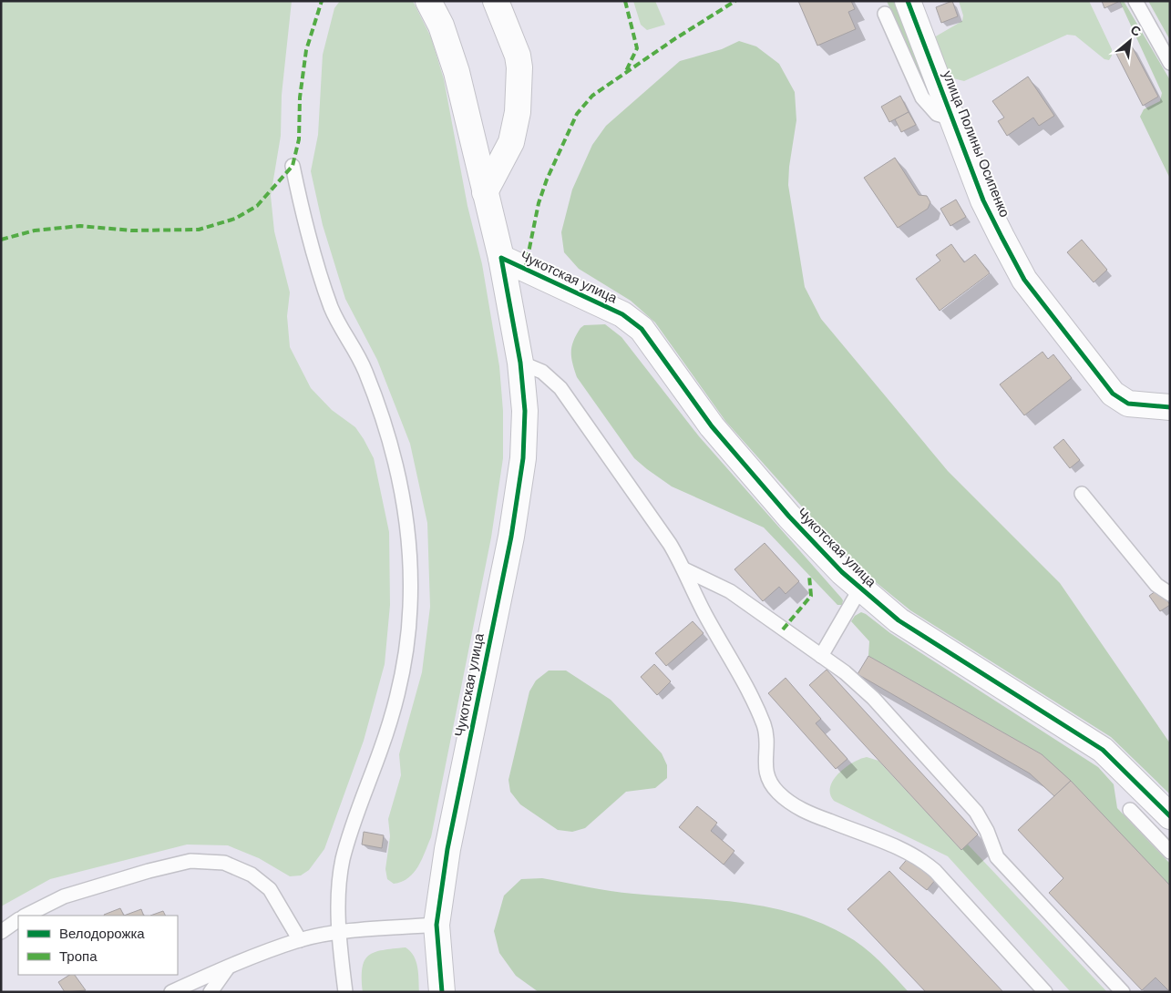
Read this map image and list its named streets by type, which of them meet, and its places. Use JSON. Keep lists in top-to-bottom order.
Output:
{
  "streets": {
    "street": ["улица Полины Осипенко", "Чукотская улица"]
  },
  "legend": ["Велодорожка", "Тропа"],
  "north": "top right"
}
